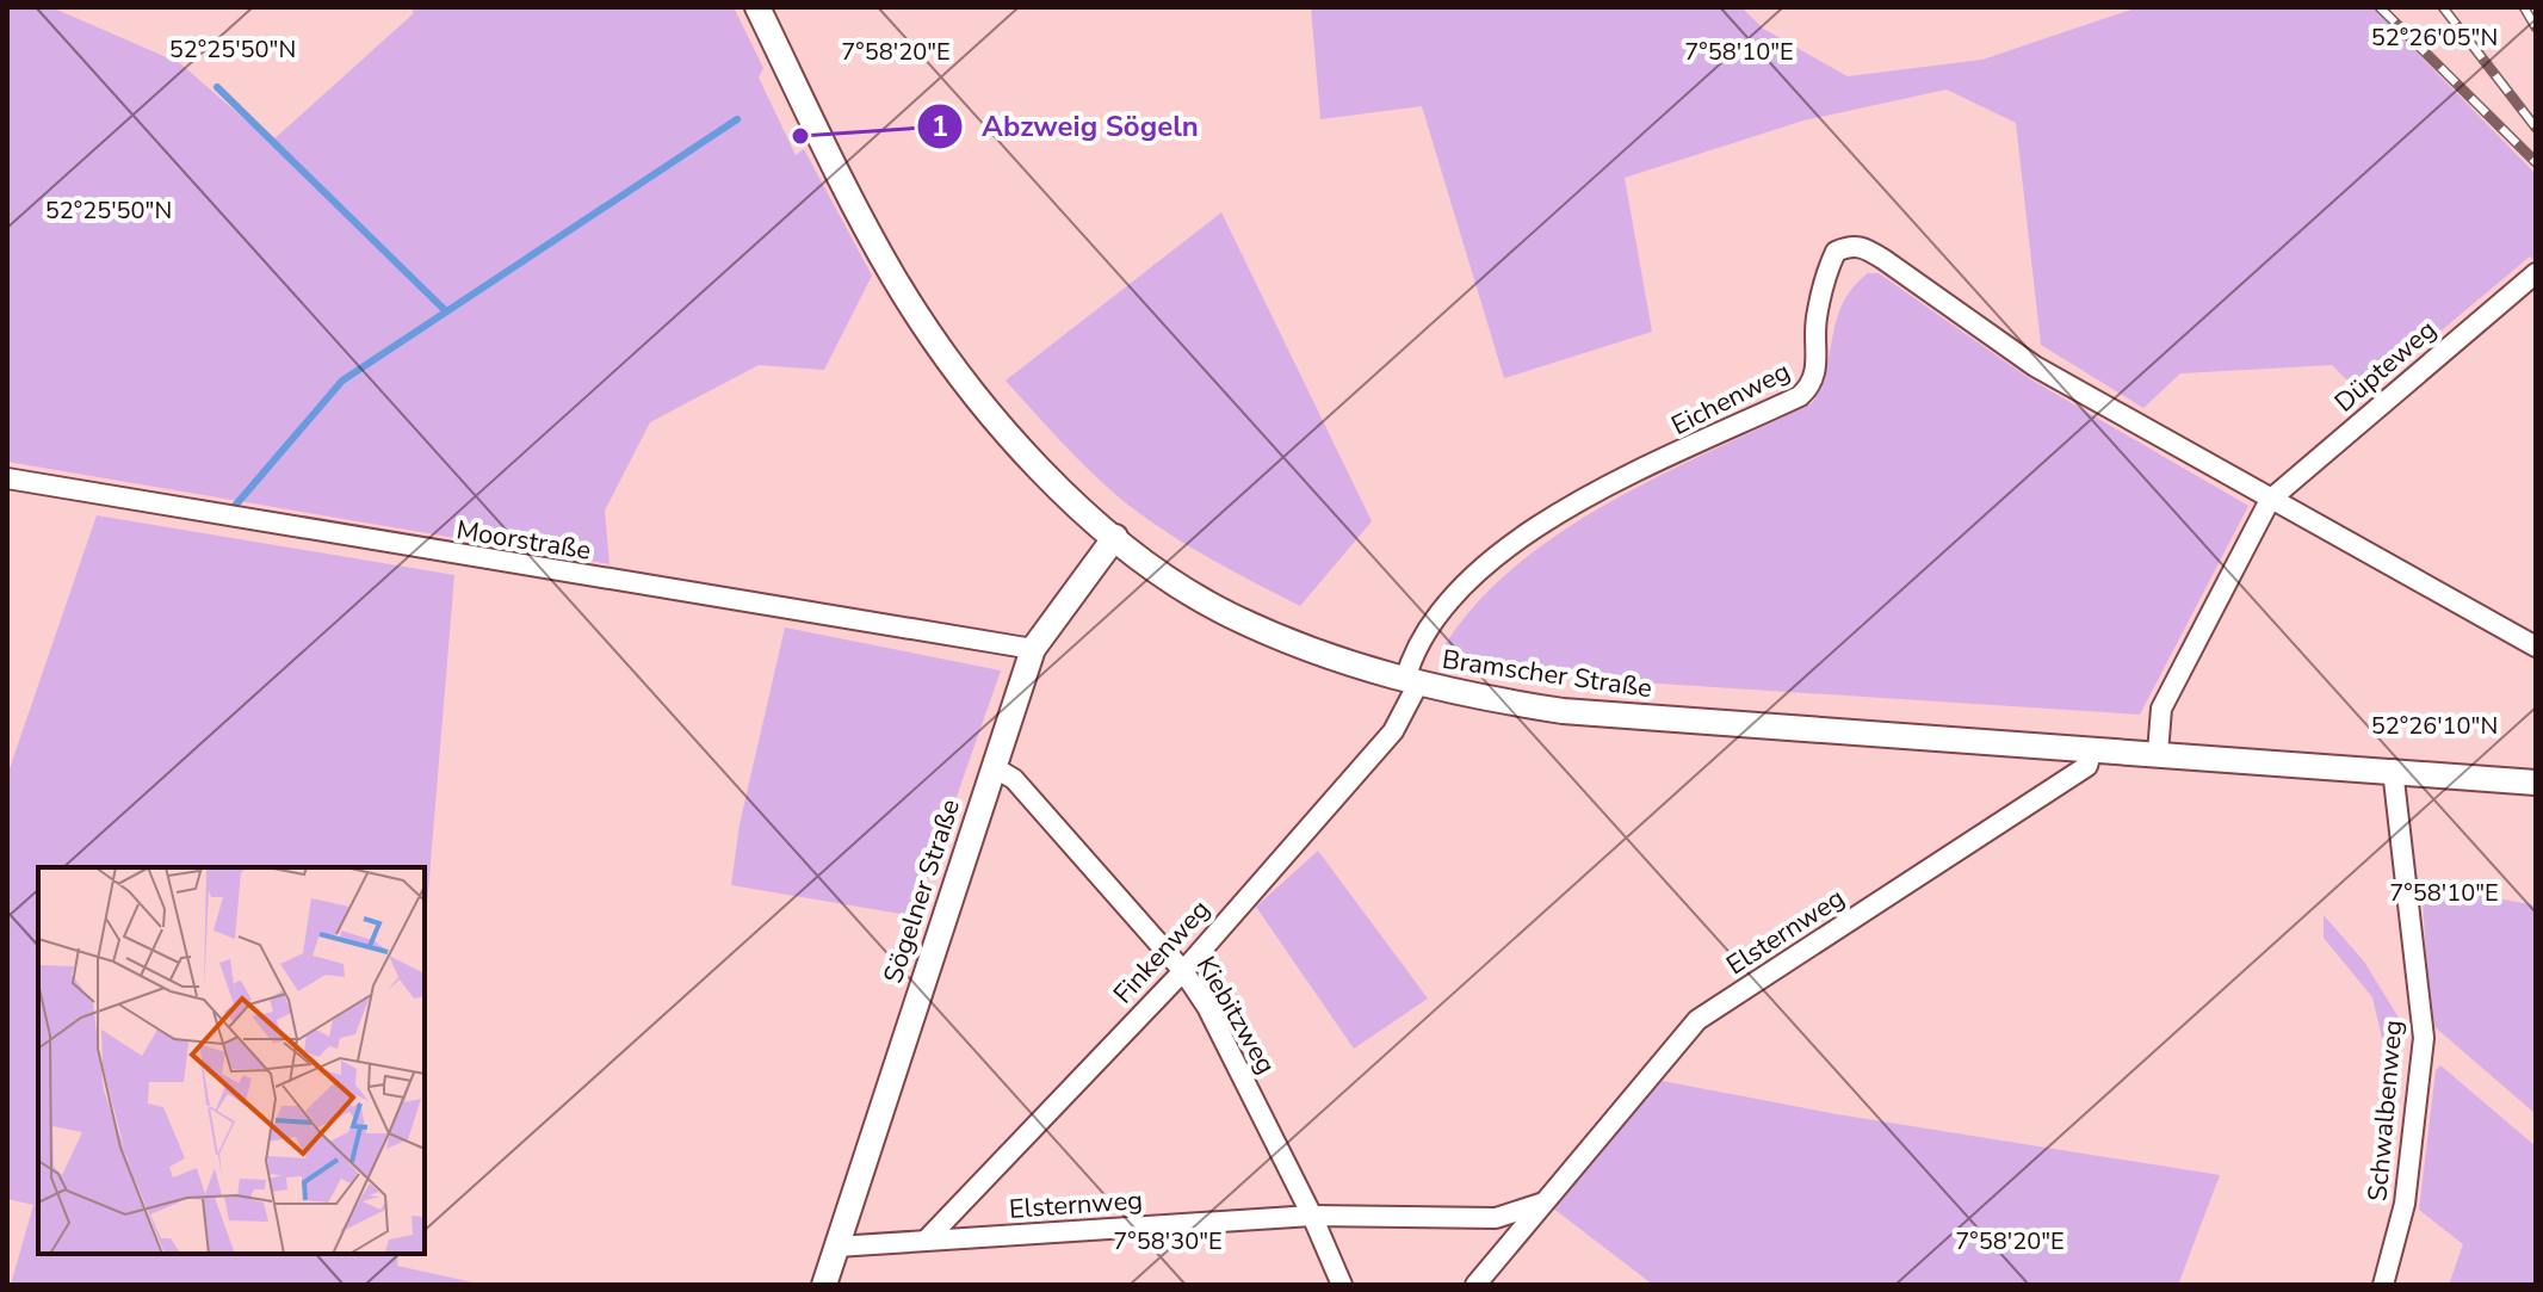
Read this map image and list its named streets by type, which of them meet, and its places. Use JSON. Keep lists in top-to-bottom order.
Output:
{
  "streets": {
    "street": [
      "Düpteweg",
      "Eichenweg",
      "Moorstraße",
      "Bramscher Straße",
      "Sögelner Straße",
      "Elsternweg",
      "Finkenweg",
      "Kiebitzweg",
      "Schwalbenweg"
    ]
  },
  "crossings": [
    ["Düpteweg", "Eichenweg"],
    ["Eichenweg", "Bramscher Straße"],
    ["Eichenweg", "Finkenweg"],
    ["Moorstraße", "Sögelner Straße"],
    ["Bramscher Straße", "Sögelner Straße"],
    ["Bramscher Straße", "Elsternweg"],
    ["Bramscher Straße", "Finkenweg"],
    ["Bramscher Straße", "Schwalbenweg"],
    ["Sögelner Straße", "Elsternweg"],
    ["Sögelner Straße", "Kiebitzweg"],
    ["Elsternweg", "Finkenweg"],
    ["Elsternweg", "Kiebitzweg"],
    ["Finkenweg", "Kiebitzweg"]
  ],
  "places": ["Abzweig Sögeln"],
  "coordinates": [
    "52°26'05\"N",
    "52°25'50\"N",
    "7°58'20\"E",
    "7°58'10\"E",
    "52°26'10\"N",
    "7°58'30\"E"
  ]
}
